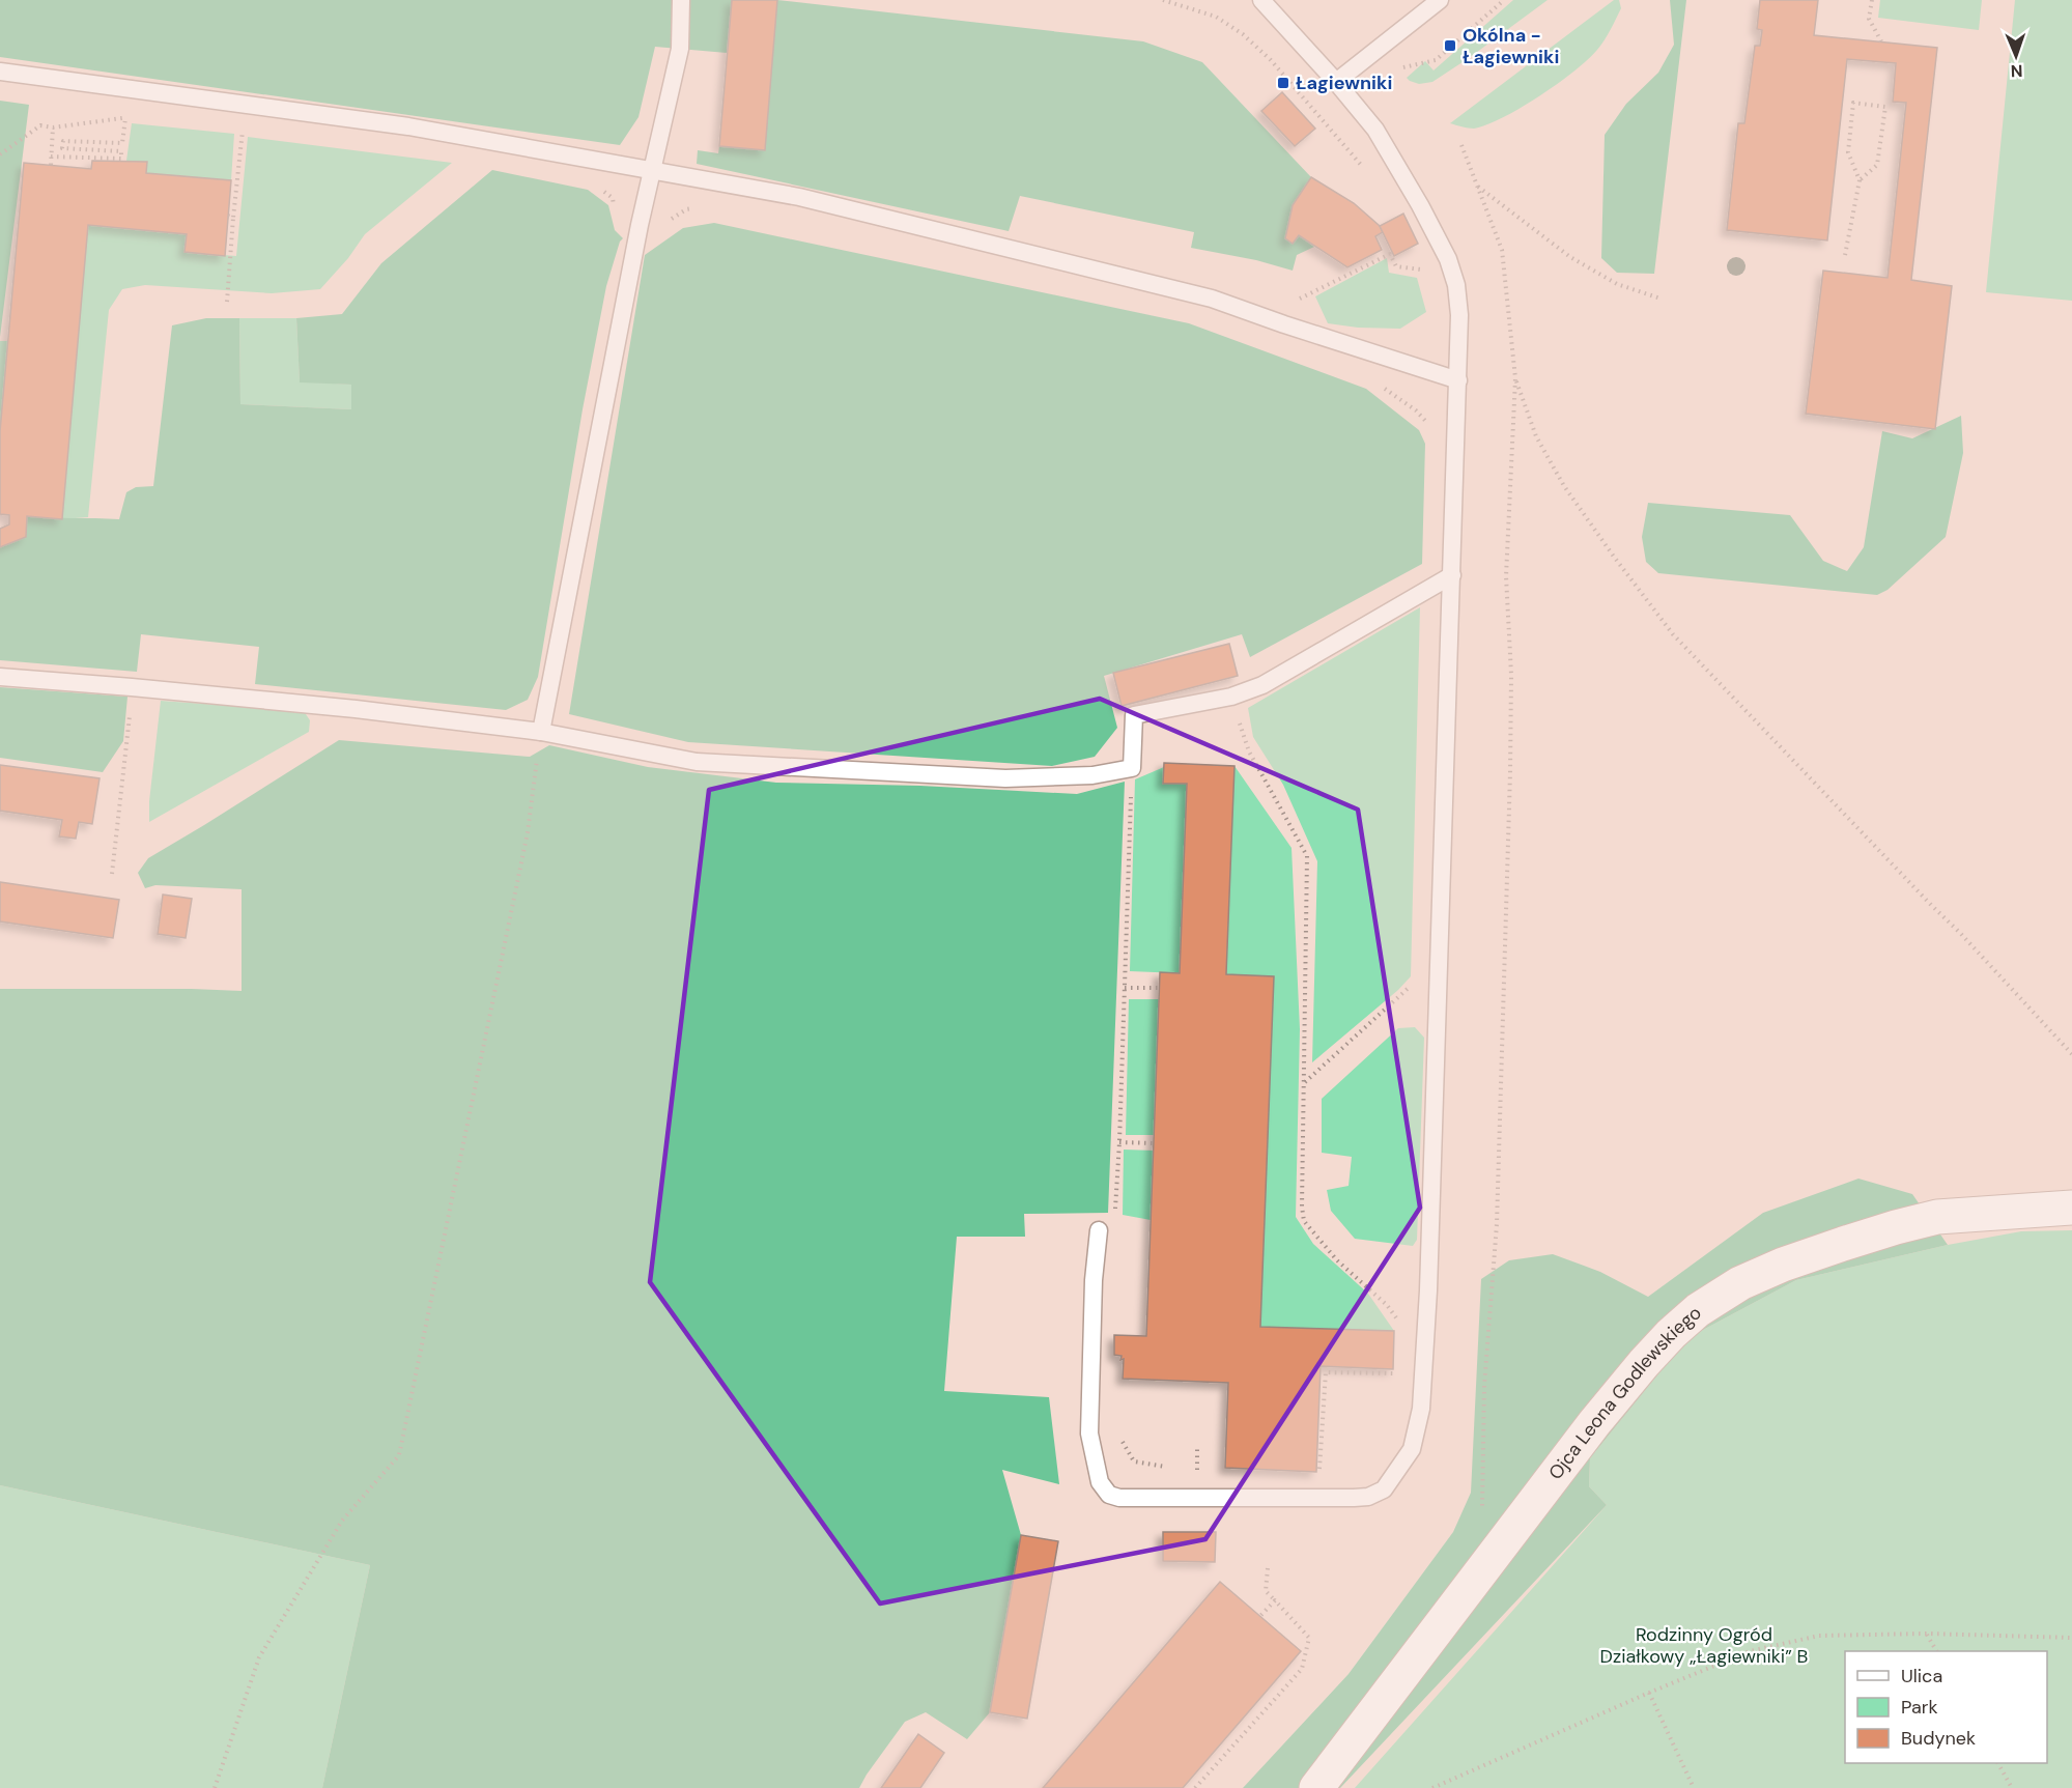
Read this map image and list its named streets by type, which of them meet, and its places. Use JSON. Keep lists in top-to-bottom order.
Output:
{
  "streets": {
    "street": ["Ojca Leona Godlewskiego"]
  },
  "parks": ["Rodzinny Ogród Działkowy „Łagiewniki” B"],
  "places": {
    "transit": ["Okólna - Łagiewniki", "Łagiewniki"]
  },
  "legend": ["Ulica", "Park", "Budynek"],
  "north": "bottom"
}
